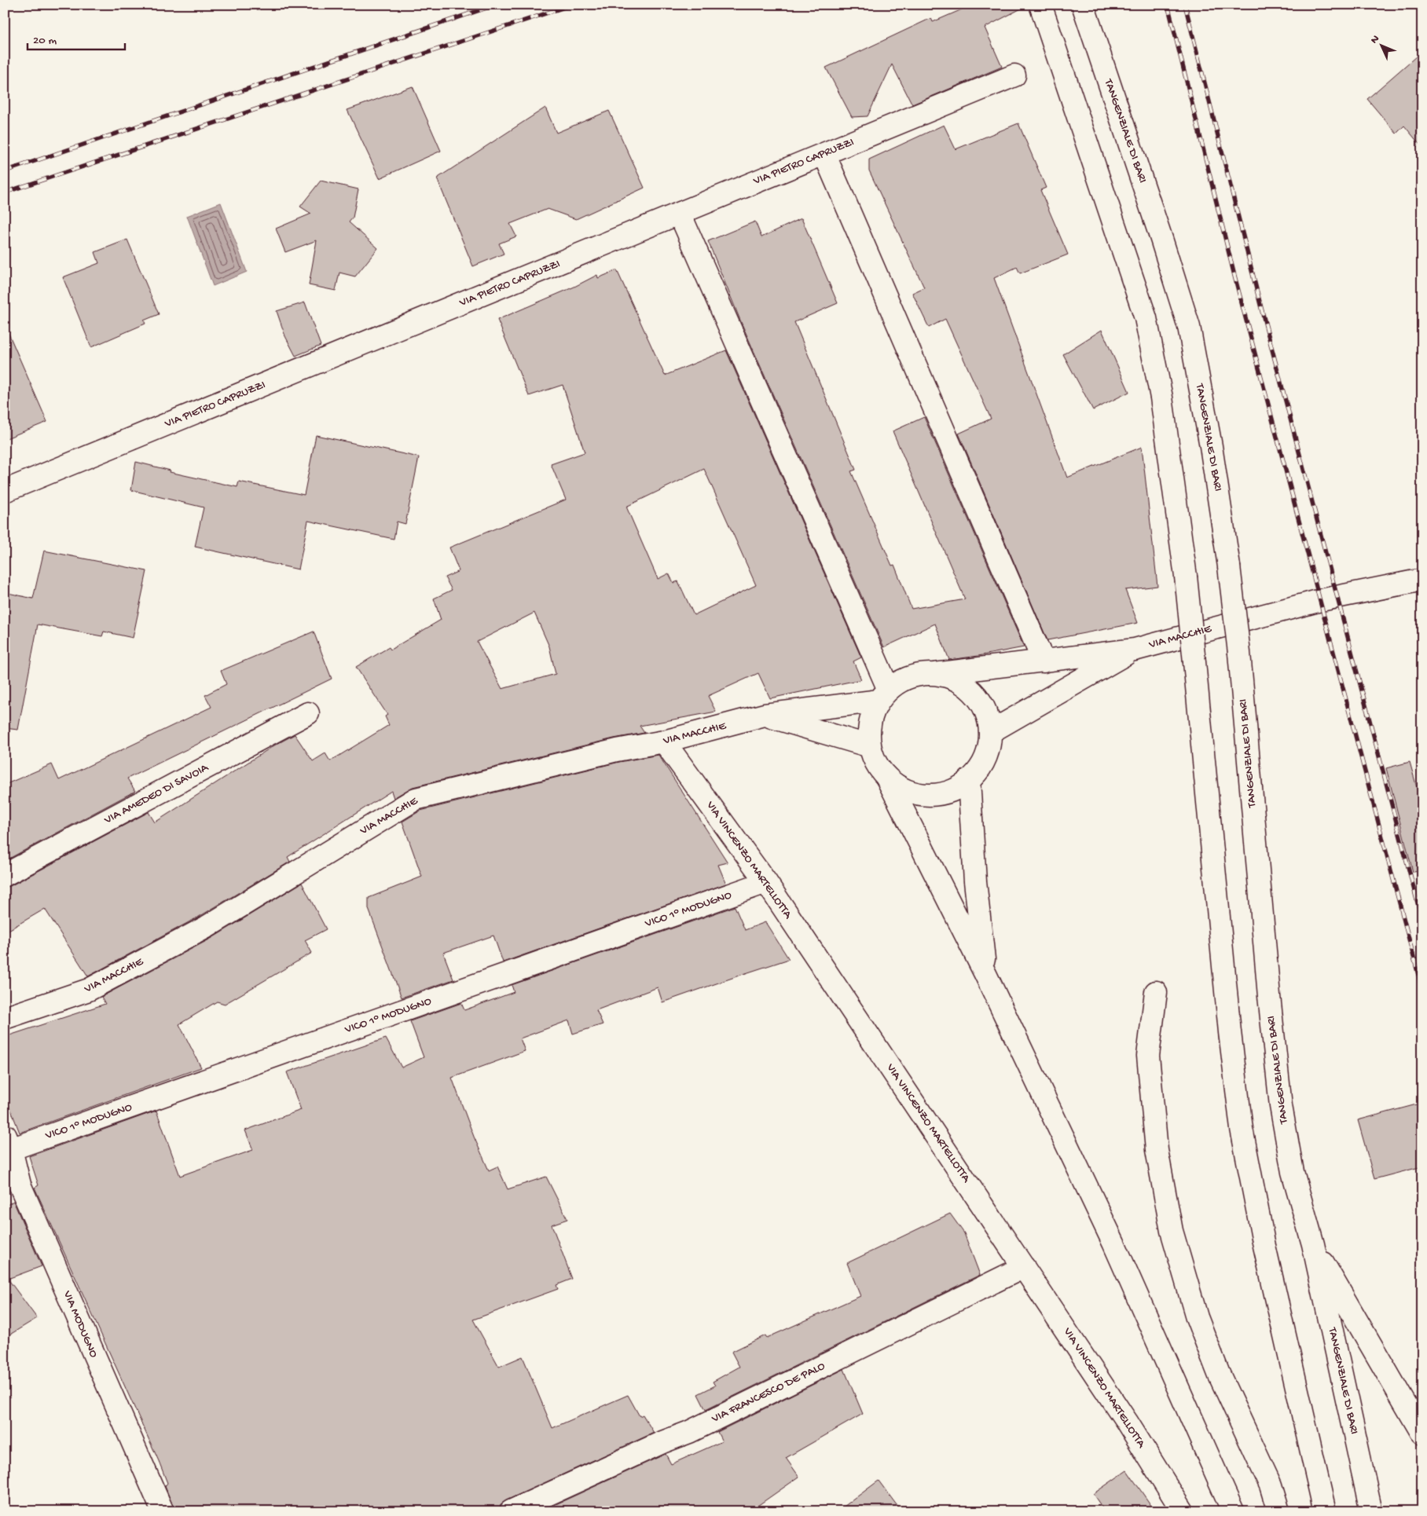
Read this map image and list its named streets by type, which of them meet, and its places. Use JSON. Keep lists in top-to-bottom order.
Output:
{
  "streets": {
    "main road": [
      "TANGENZIALE DI BARI",
      "VIA PIETRO CAPRUZZI",
      "VIA MACCHIE",
      "VIA AMEDEO DI SAVOIA",
      "VIA VINCENZO MARTELLOTTA",
      "VICO 1° MODUGNO",
      "VIA MODUGNO",
      "VIA FRANCESCO DE PALO"
    ]
  },
  "crossings": [
    ["VIA MACCHIE", "VIA VINCENZO MARTELLOTTA"],
    ["VIA VINCENZO MARTELLOTTA", "VICO 1° MODUGNO"],
    ["VIA VINCENZO MARTELLOTTA", "VIA FRANCESCO DE PALO"],
    ["VICO 1° MODUGNO", "VIA MODUGNO"]
  ],
  "scale_bar": "20 m",
  "north": "top left"
}
